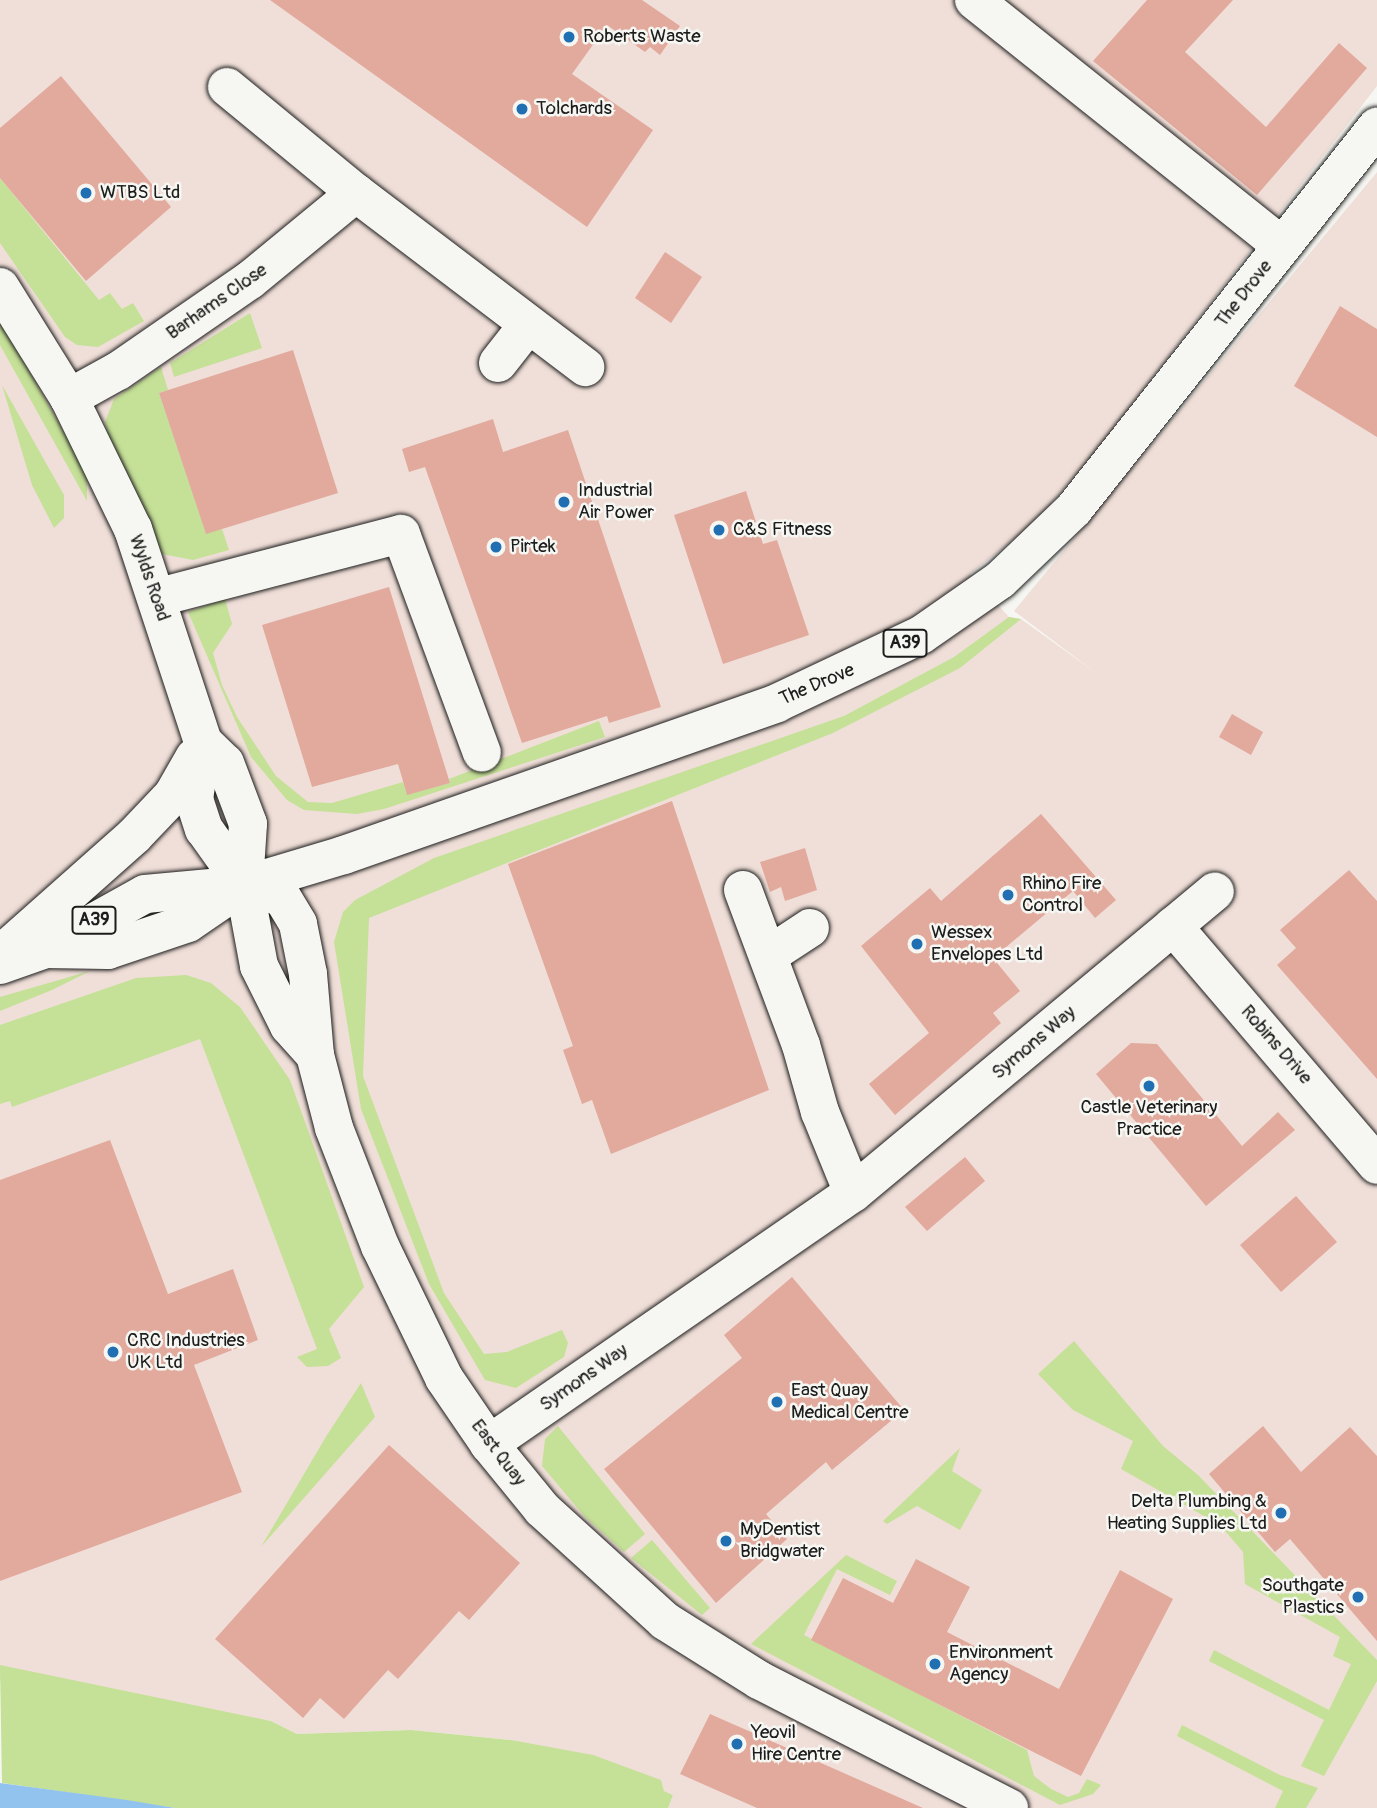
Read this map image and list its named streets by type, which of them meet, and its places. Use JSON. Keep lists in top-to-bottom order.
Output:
{
  "streets": {
    "street": [
      "The Drove",
      "Barhams Close",
      "Wylds Road",
      "A39",
      "Symons Way",
      "Robins Drive",
      "East Quay"
    ]
  },
  "crossings": [
    ["The Drove", "Wylds Road"],
    ["The Drove", "A39"],
    ["The Drove", "East Quay"],
    ["Barhams Close", "Wylds Road"],
    ["Wylds Road", "A39"],
    ["Wylds Road", "East Quay"],
    ["A39", "East Quay"],
    ["Symons Way", "Robins Drive"],
    ["Symons Way", "East Quay"]
  ],
  "places": [
    "Roberts Waste",
    "Tolchards",
    "WTBS Ltd",
    "Industrial Air Power",
    "C&S Fitness",
    "Pirtek",
    "Rhino Fire Control",
    "Wessex Envelopes Ltd",
    "Castle Veterinary Practice",
    "CRC Industries UK Ltd",
    "East Quay Medical Centre",
    "Delta Plumbing & Heating Supplies Ltd",
    "MyDentist Bridgwater",
    "Southgate Plastics",
    "Environment Agency",
    "Yeovil Hire Centre"
  ]
}
